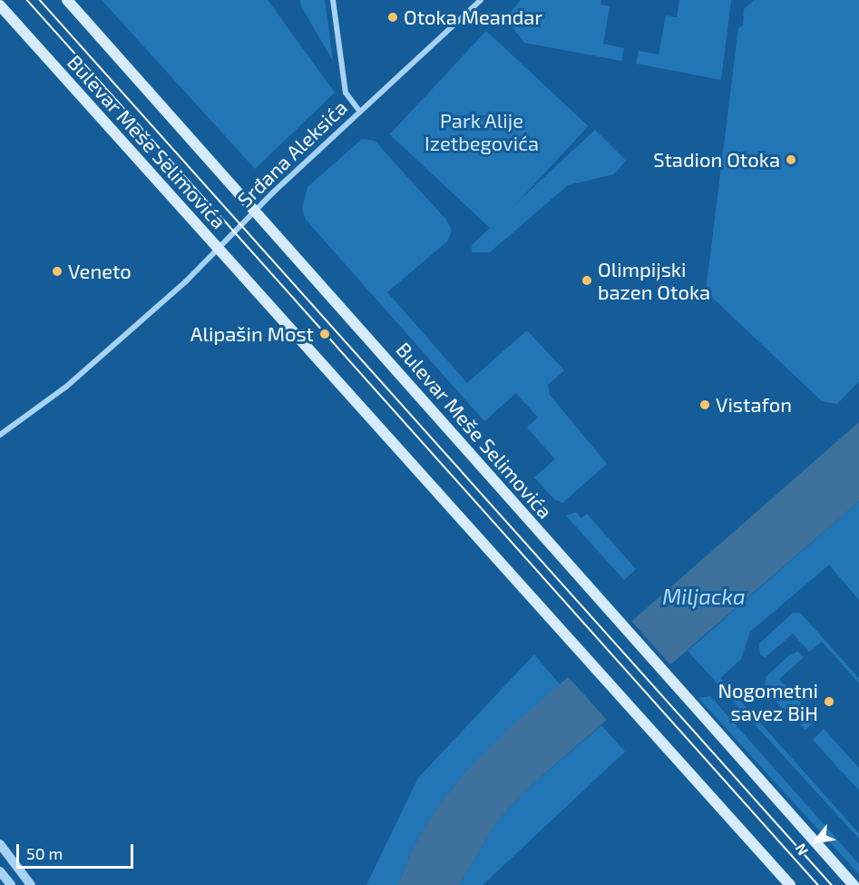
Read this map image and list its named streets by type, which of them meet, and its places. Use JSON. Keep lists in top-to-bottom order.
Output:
{
  "streets": {
    "main road": ["Bulevar Meše Selimovića"],
    "street": ["Srđana Aleksića"]
  },
  "crossings": [
    ["Bulevar Meše Selimovića", "Srđana Aleksića"]
  ],
  "water": ["Miljacka"],
  "parks": ["Park Alije Izetbegovića"],
  "places": [
    "Otoka Meandar",
    "Stadion Otoka",
    "Veneto",
    "Olimpijski bazen Otoka",
    "Alipašin Most",
    "Vistafon",
    "Nogometni savez BiH"
  ],
  "scale_bar": "50 m",
  "north": "bottom left"
}
